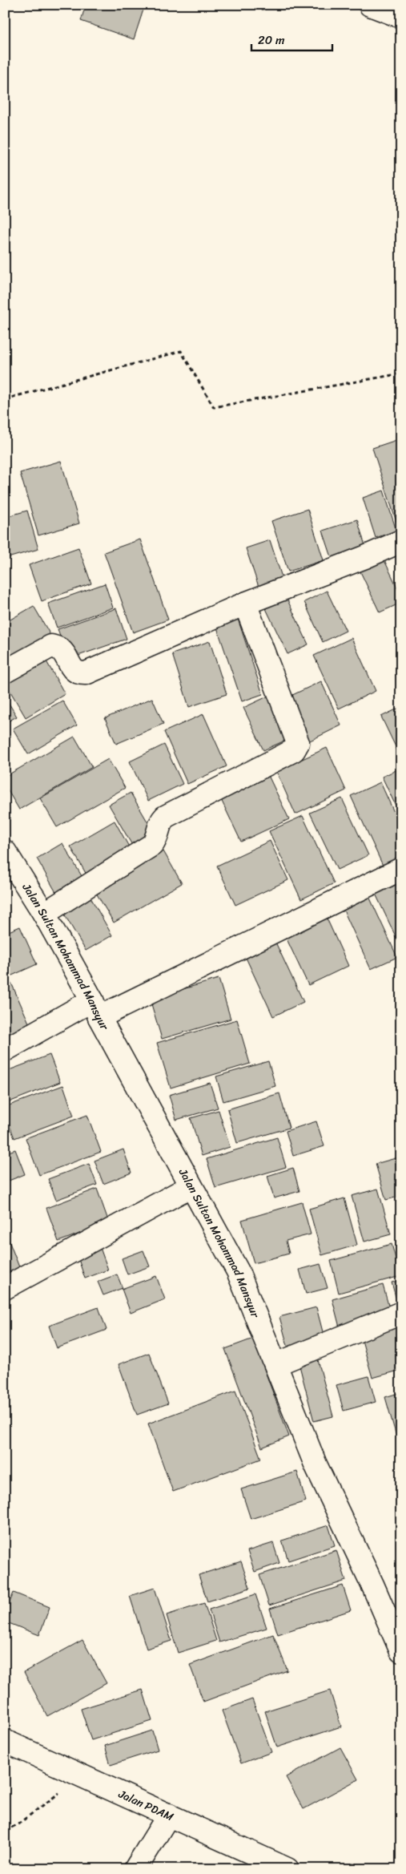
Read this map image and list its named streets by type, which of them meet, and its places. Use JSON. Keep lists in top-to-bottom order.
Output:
{
  "streets": {
    "street": ["Jalan Sultan Mohammad Mansyur", "Jalan PDAM"]
  },
  "scale_bar": "20 m"
}
